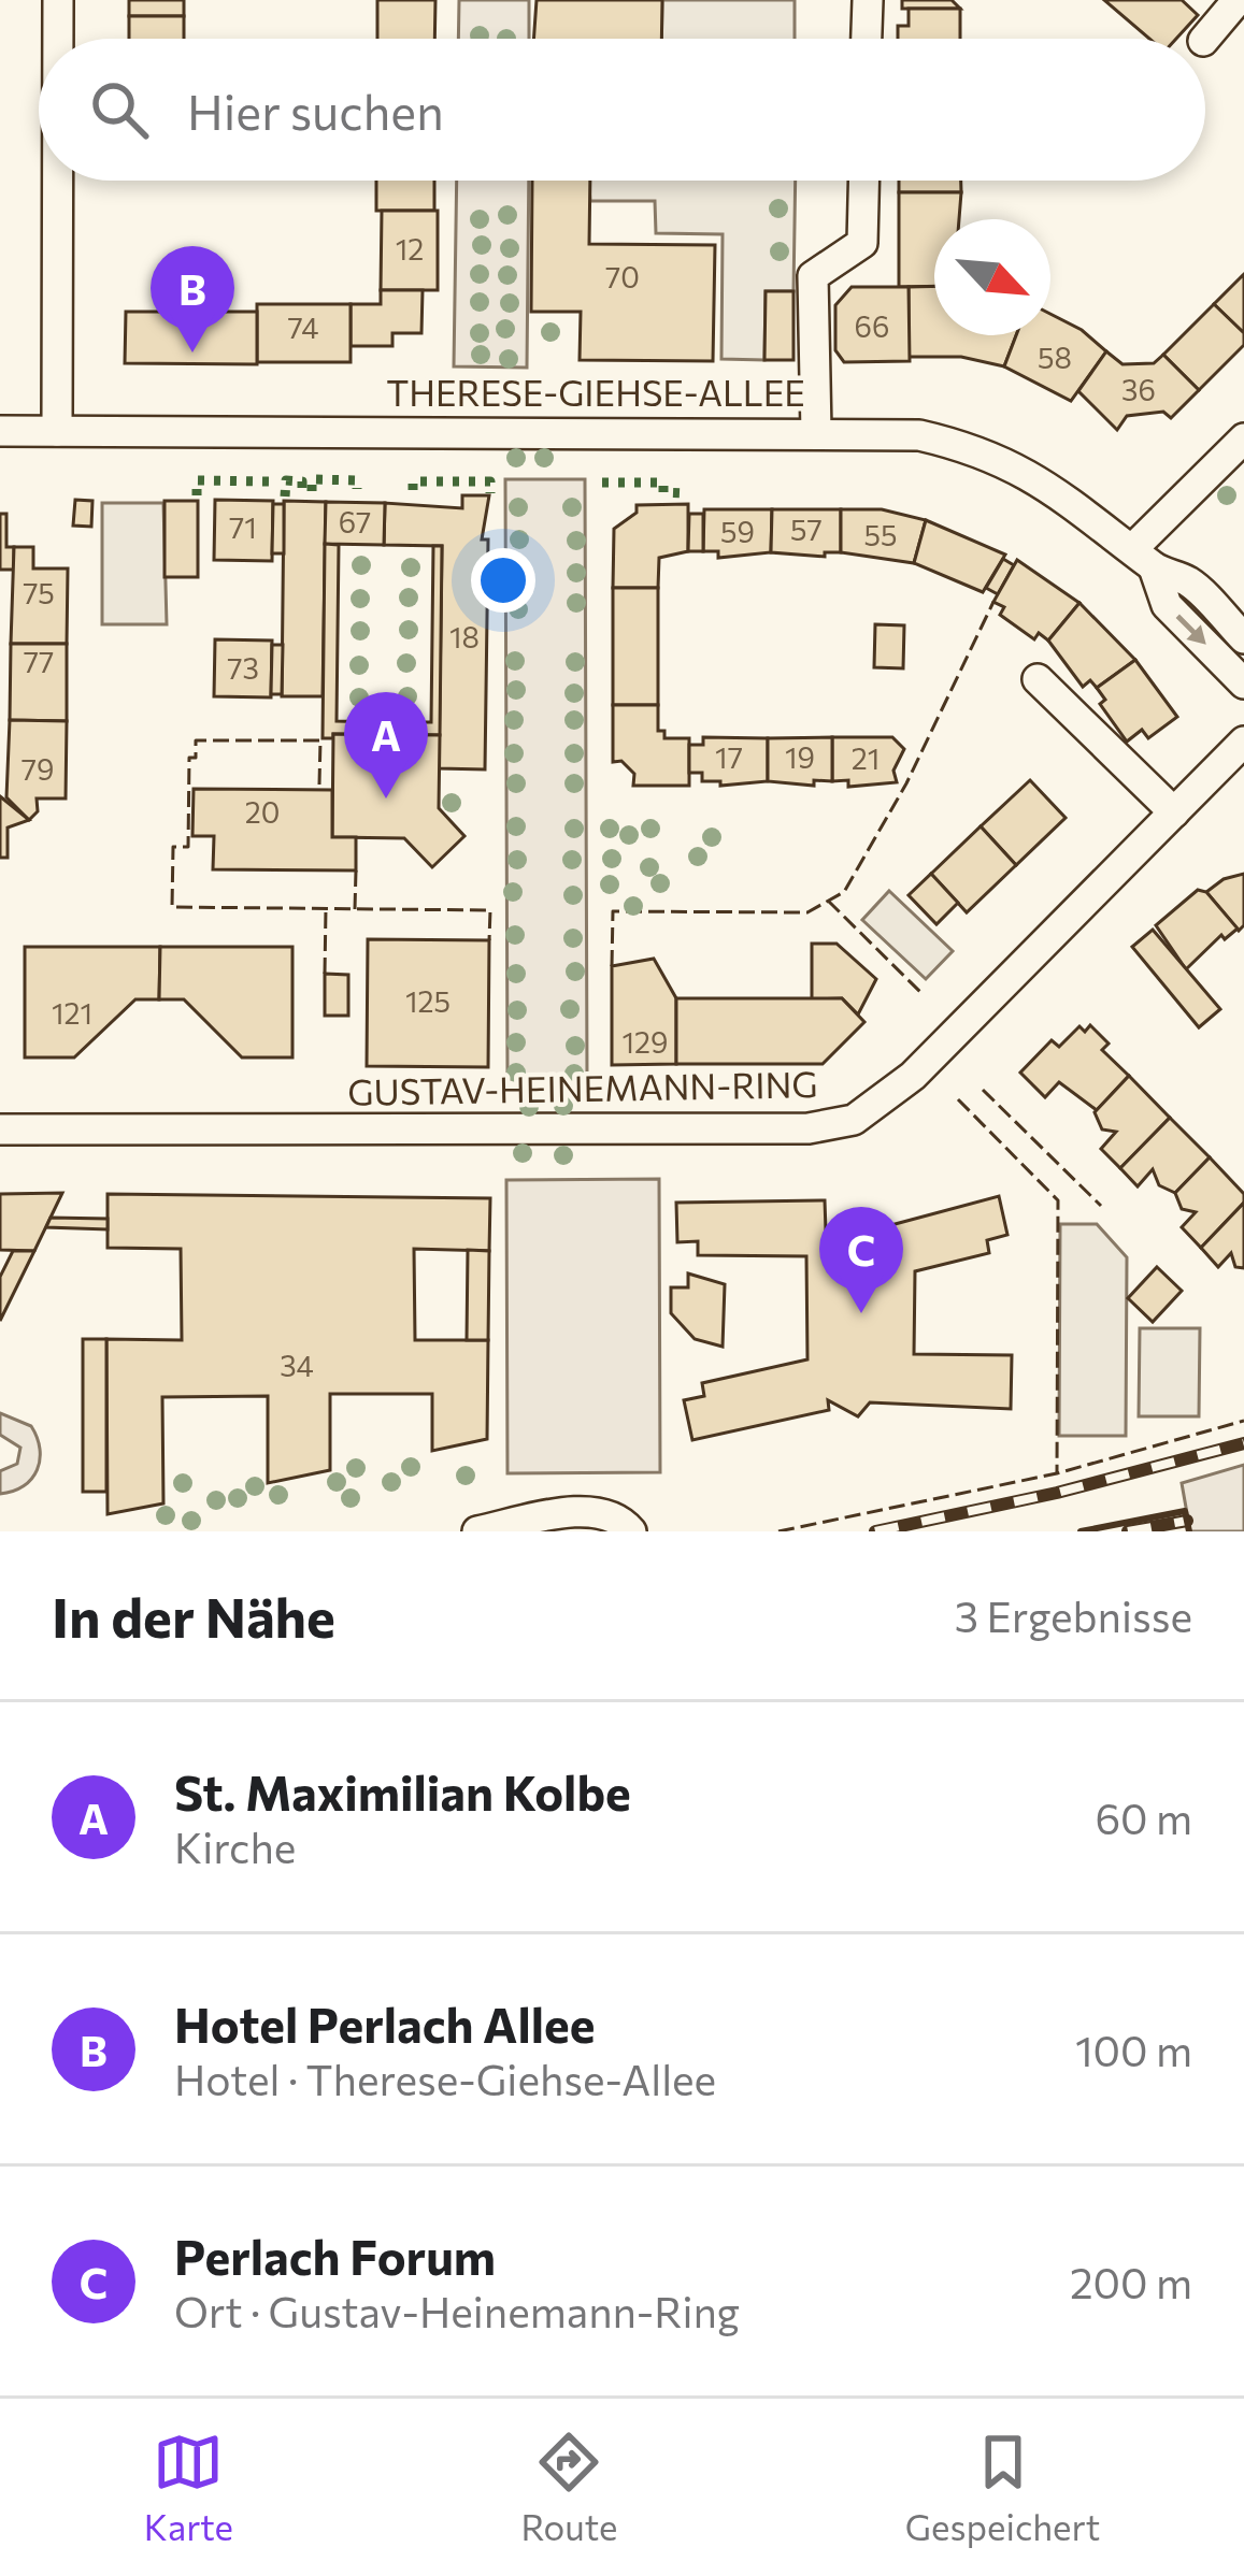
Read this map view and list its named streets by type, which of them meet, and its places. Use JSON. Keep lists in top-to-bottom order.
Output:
{
  "streets": {
    "street": ["THERESE-GIEHSE-ALLEE", "GUSTAV-HEINEMANN-RING"]
  },
  "house_numbers": [
    "12",
    "70",
    "66",
    "74",
    "58",
    "36",
    "67",
    "71",
    "57",
    "59",
    "55",
    "75",
    "18",
    "77",
    "73",
    "17",
    "19",
    "21",
    "79",
    "20",
    "125",
    "121",
    "129",
    "34"
  ],
  "north": "bottom right",
  "page": {
    "search": "Hier suchen",
    "pins": ["B", "A", "C"],
    "heading": ["In der Nähe", "3 Ergebnisse"],
    "list": [
      {
        "mark": "A",
        "name": "St. Maximilian Kolbe",
        "note": "Kirche",
        "value": "60 m"
      },
      {
        "mark": "B",
        "name": "Hotel Perlach Allee",
        "note": "Hotel · Therese-Giehse-Allee",
        "value": "100 m"
      },
      {
        "mark": "C",
        "name": "Perlach Forum",
        "note": "Ort · Gustav-Heinemann-Ring",
        "value": "200 m"
      }
    ],
    "nav": ["Karte", "Route", "Gespeichert"]
  }
}
